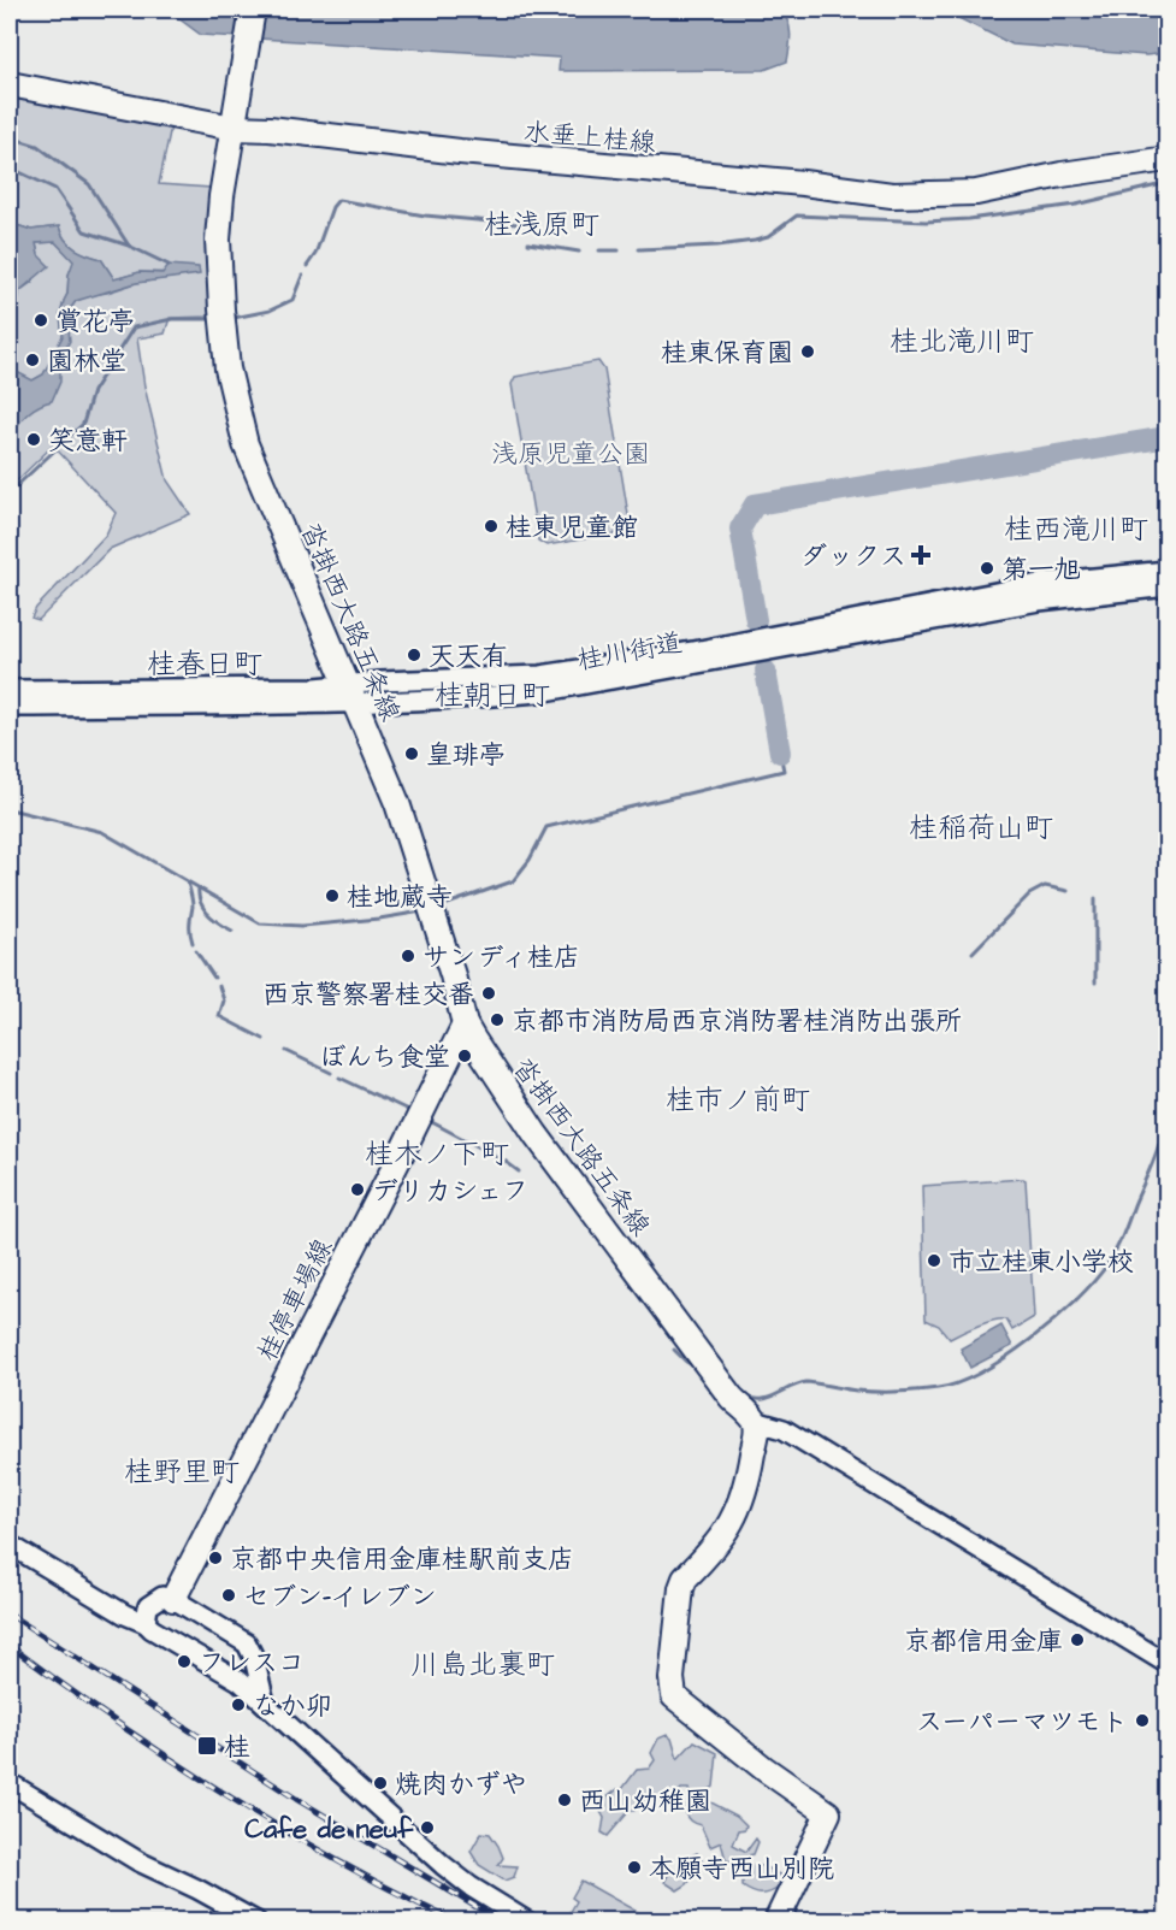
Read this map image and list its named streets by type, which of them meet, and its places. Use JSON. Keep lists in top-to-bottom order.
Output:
{
  "streets": {
    "main road": ["水垂上桂線", "沓掛西大路五条線", "桂停車場線"],
    "street": ["桂川街道"]
  },
  "crossings": [
    ["水垂上桂線", "沓掛西大路五条線"],
    ["沓掛西大路五条線", "桂川街道"],
    ["沓掛西大路五条線", "桂停車場線"]
  ],
  "districts": [
    "桂浅原町",
    "桂北滝川町",
    "桂西滝川町",
    "桂春日町",
    "桂朝日町",
    "桂稲荷山町",
    "桂市ノ前町",
    "桂木ノ下町",
    "桂野里町",
    "川島北裏町"
  ],
  "parks": ["浅原児童公園"],
  "places": {
    "other": [
      "賞花亭",
      "桂東保育園",
      "園林堂",
      "笑意軒",
      "桂東児童館",
      "第一旭",
      "天天有",
      "皇琲亭",
      "桂地蔵寺",
      "サンディ桂店",
      "西京警察署桂交番",
      "京都市消防局西京消防署桂消防出張所",
      "ぼんち食堂",
      "デリカシェフ",
      "市立桂東小学校",
      "京都中央信用金庫桂駅前支店",
      "セブン-イレブン",
      "京都信用金庫",
      "フレスコ",
      "なか卯",
      "スーパーマツモト",
      "焼肉かずや",
      "西山幼稚園",
      "Cafe de neuf",
      "本願寺西山別院"
    ],
    "health": ["ダックス"],
    "transit": ["桂"]
  }
}
